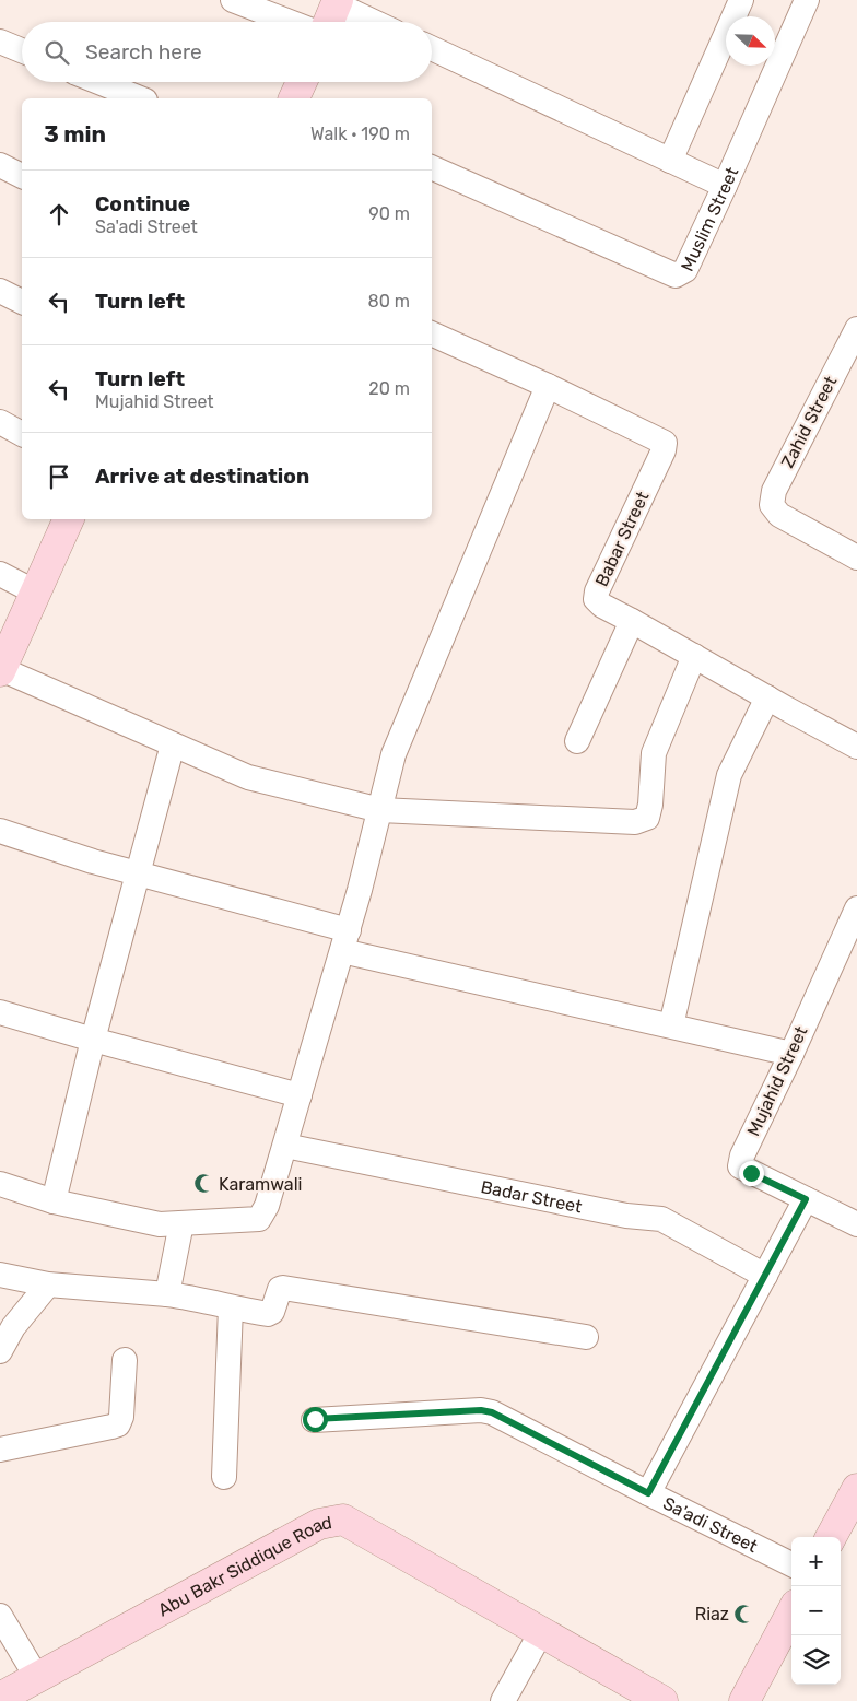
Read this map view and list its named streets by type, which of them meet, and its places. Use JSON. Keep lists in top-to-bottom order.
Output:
{
  "streets": {
    "street": [
      "Muslim Street",
      "Zahid Street",
      "Babar Street",
      "Mujahid Street",
      "Badar Street",
      "Sa'adi Street",
      "Abu Bakr Siddique Road"
    ]
  },
  "places": {
    "mosque": ["Karamwali", "Riaz"]
  },
  "north": "bottom right",
  "page": {
    "search": "Search here",
    "heading": ["3 min", "Walk · 190 m"],
    "list": [
      ["Continue", "Sa'adi Street", "90 m"],
      ["Turn left", "80 m"],
      ["Turn left", "Mujahid Street", "20 m"],
      "Arrive at destination"
    ],
    "map_buttons": ["+", "−"]
  }
}
